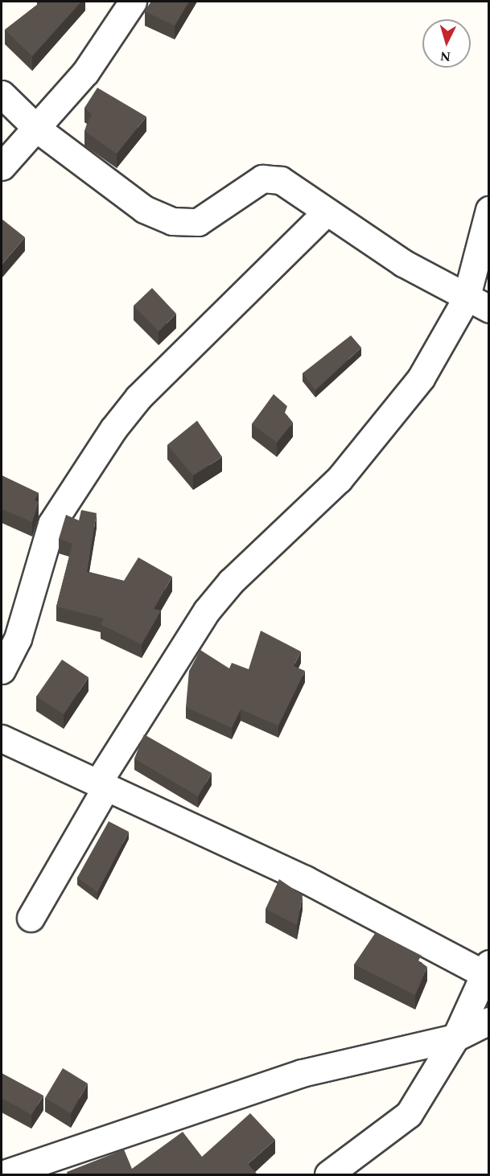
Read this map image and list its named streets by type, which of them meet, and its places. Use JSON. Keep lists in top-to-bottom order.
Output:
{
  "north": "bottom"
}
